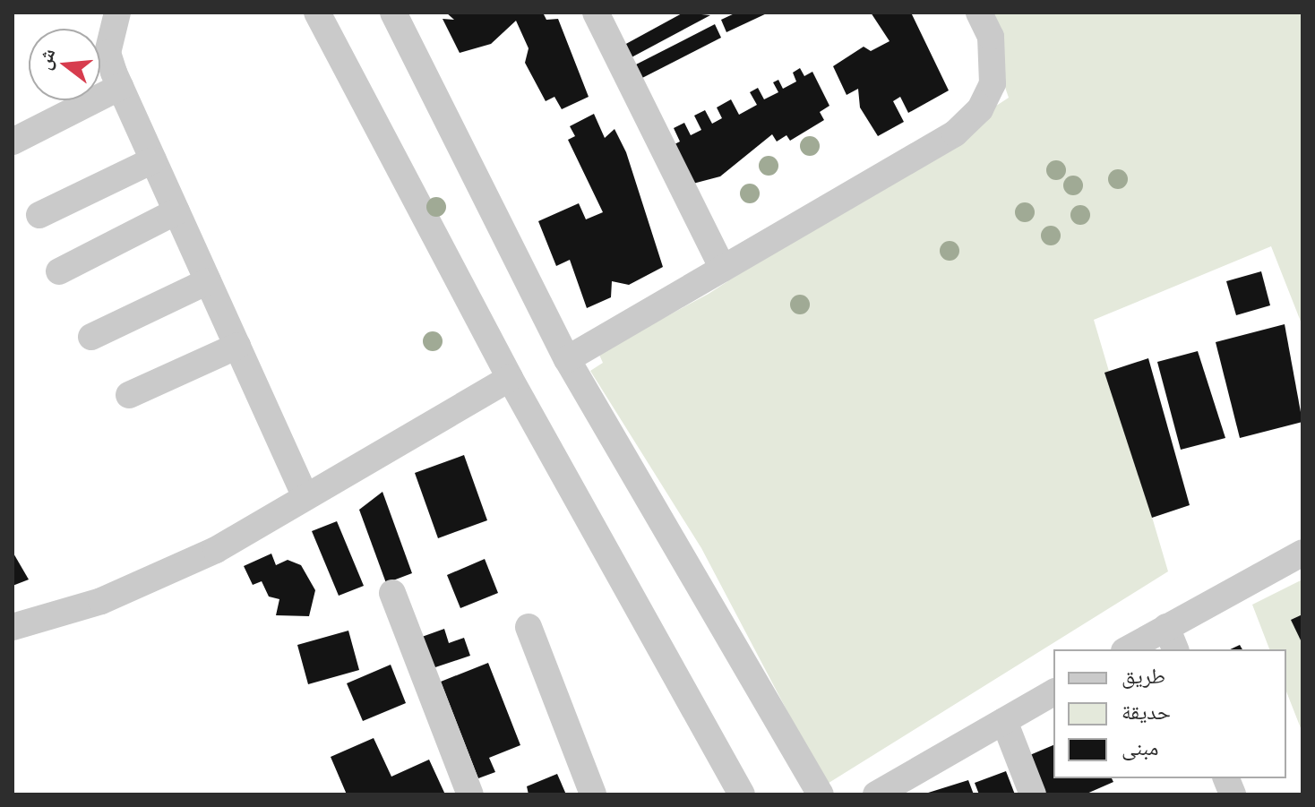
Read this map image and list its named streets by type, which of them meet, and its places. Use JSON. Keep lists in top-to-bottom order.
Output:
{
  "legend": ["طريق", "حديقة", "مبنى"],
  "north": "left"
}
